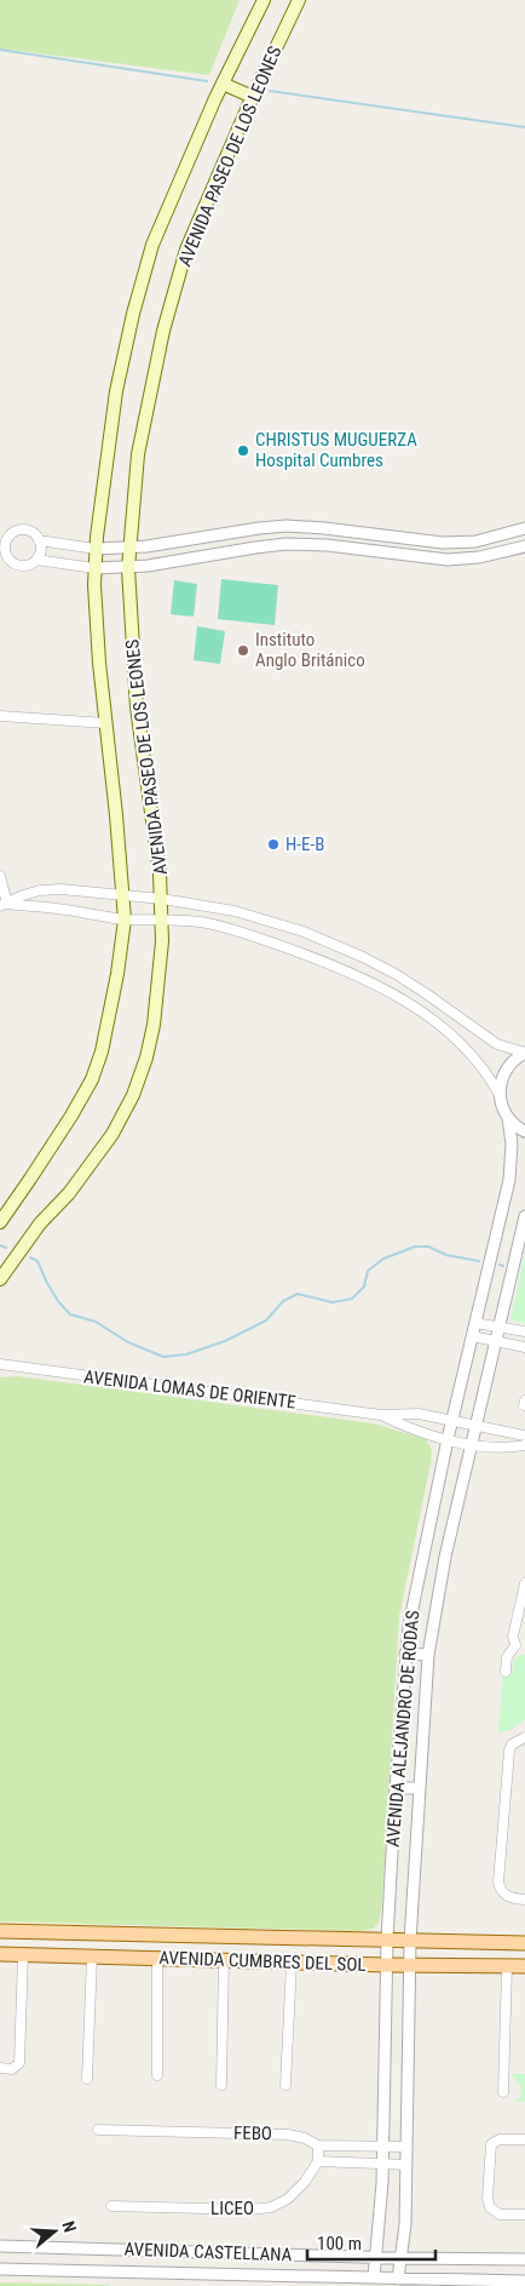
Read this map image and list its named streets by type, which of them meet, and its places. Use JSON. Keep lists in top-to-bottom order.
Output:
{
  "streets": {
    "main road": ["AVENIDA PASEO DE LOS LEONES", "AVENIDA CUMBRES DEL SOL"],
    "street": [
      "AVENIDA LOMAS DE ORIENTE",
      "AVENIDA ALEJANDRO DE RODAS",
      "FEBO",
      "LICEO",
      "AVENIDA CASTELLANA"
    ]
  },
  "crossings": [
    ["AVENIDA LOMAS DE ORIENTE", "AVENIDA ALEJANDRO DE RODAS"],
    ["AVENIDA ALEJANDRO DE RODAS", "AVENIDA CUMBRES DEL SOL"],
    ["AVENIDA ALEJANDRO DE RODAS", "FEBO"],
    ["AVENIDA ALEJANDRO DE RODAS", "AVENIDA CASTELLANA"]
  ],
  "places": ["CHRISTUS MUGUERZA Hospital Cumbres", "Instituto Anglo Británico", "H-E-B"],
  "scale_bar": "100 m",
  "north": "right"
}
